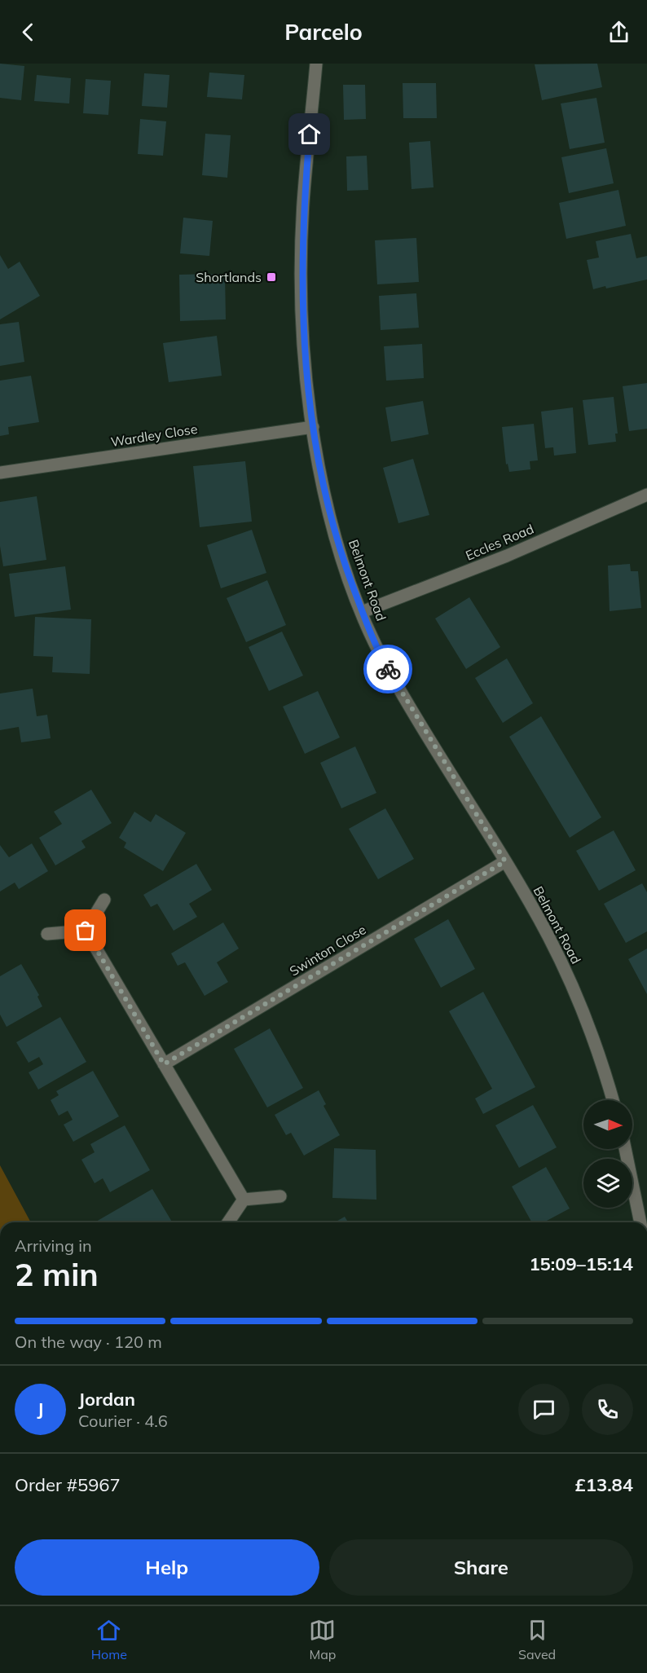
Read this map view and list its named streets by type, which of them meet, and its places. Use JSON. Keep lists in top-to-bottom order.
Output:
{
  "streets": {
    "street": [
      "Wardley Close",
      "Eccles Road",
      "Belmont Road",
      "Swinton Close"
    ]
  },
  "crossings": [
    ["Wardley Close", "Belmont Road"],
    ["Eccles Road", "Belmont Road"],
    ["Belmont Road", "Swinton Close"]
  ],
  "places": {
    "transit": ["Shortlands"]
  },
  "north": "right",
  "page": {
    "header": "Parcelo",
    "heading": ["2 min", "Arriving in", "15:09–15:14"],
    "panel": [
      "Jordan",
      "Courier · 4.6",
      "Order #5967",
      "£13.84"
    ],
    "bar": "On the way · 120 m",
    "round": "J",
    "buttons": ["Help", "Share"],
    "tabs": ["Home", "Map", "Saved"]
  }
}
